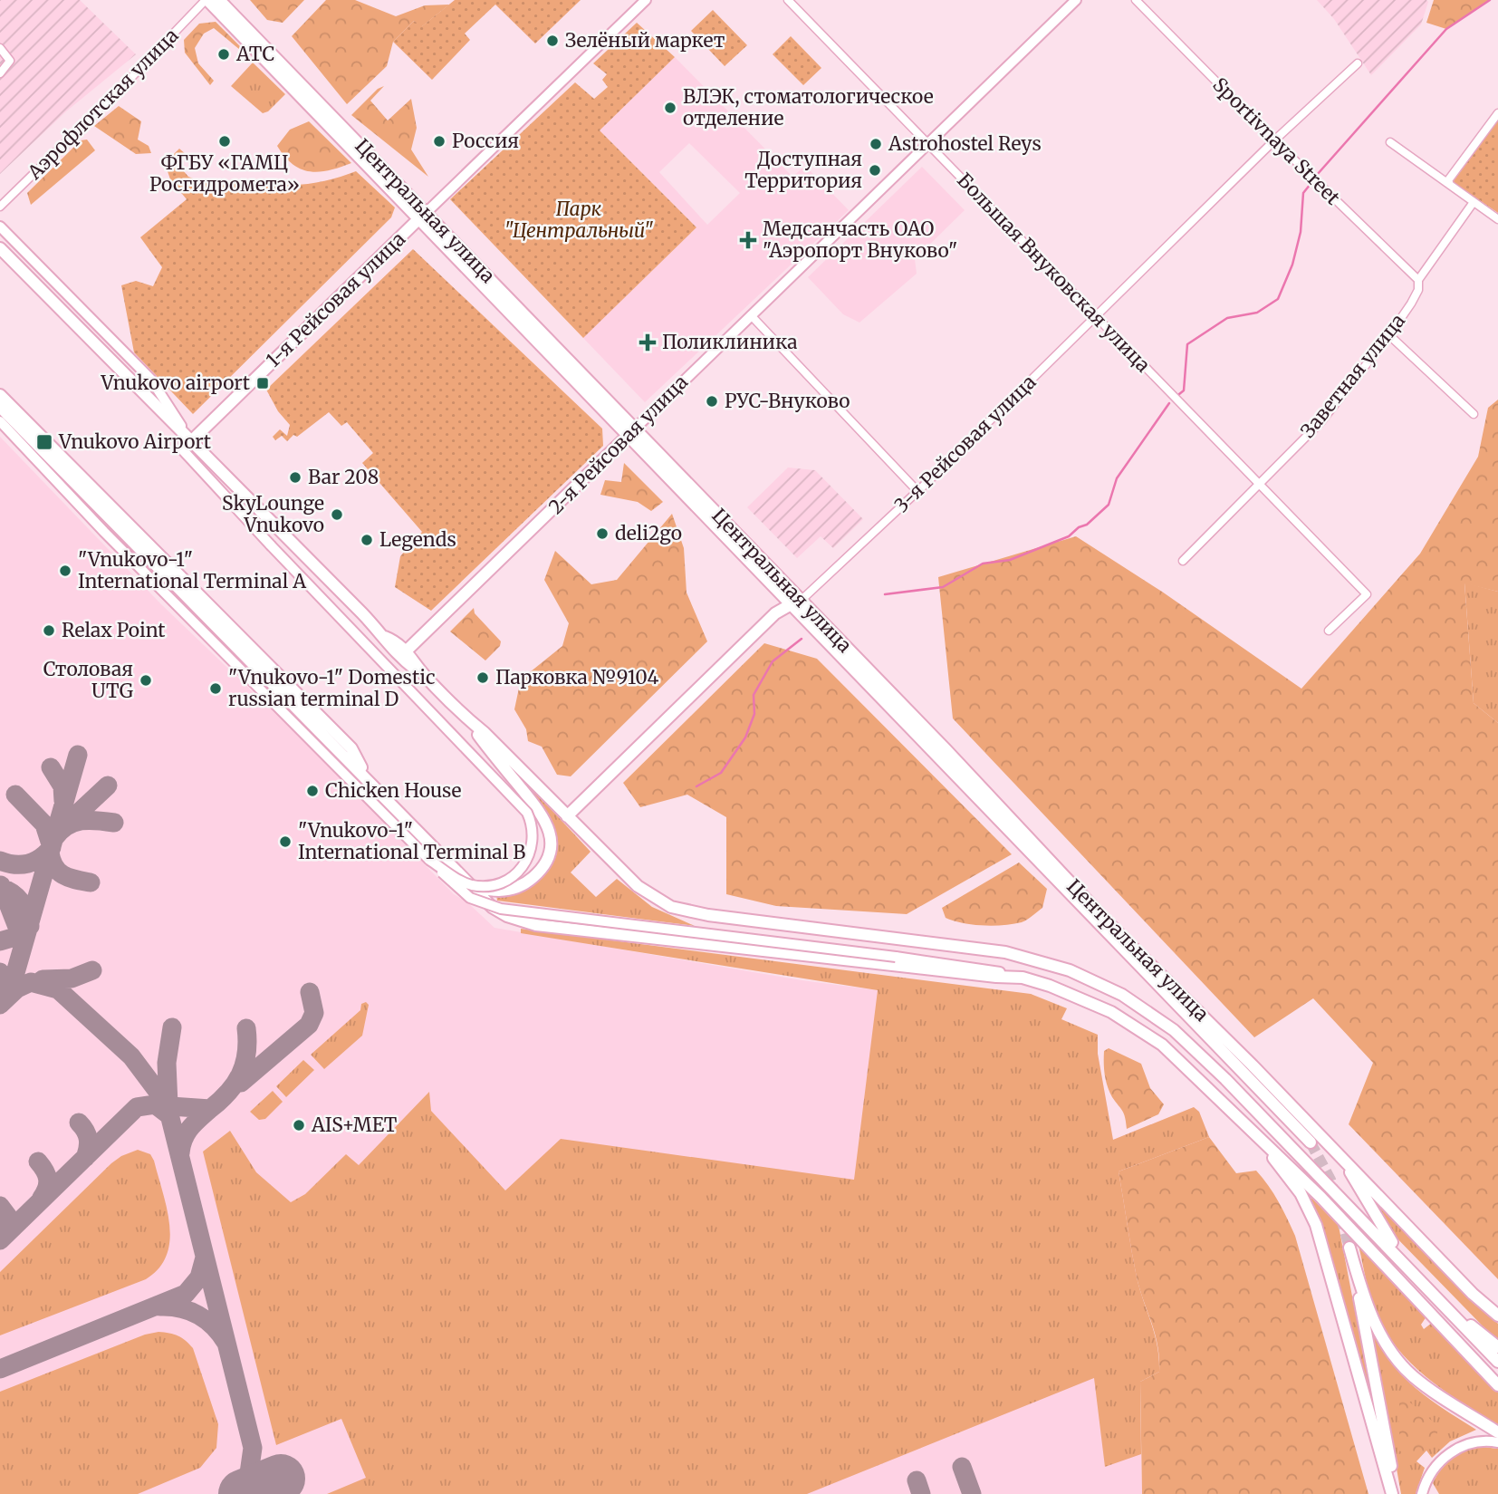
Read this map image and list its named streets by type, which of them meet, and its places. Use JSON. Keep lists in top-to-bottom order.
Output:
{
  "streets": {
    "main road": [
      "Центральная улица",
      "1-я Рейсовая улица",
      "3-я Рейсовая улица",
      "2-я Рейсовая улица"
    ],
    "street": [
      "Аэрофлотская улица",
      "Sportivnaya Street",
      "Большая Внуковская улица",
      "Заветная улица"
    ]
  },
  "crossings": [
    ["Аэрофлотская улица", "Центральная улица"],
    ["Sportivnaya Street", "Заветная улица"],
    ["Sportivnaya Street", "3-я Рейсовая улица"],
    ["Центральная улица", "1-я Рейсовая улица"],
    ["Центральная улица", "3-я Рейсовая улица"],
    ["Центральная улица", "2-я Рейсовая улица"],
    ["Большая Внуковская улица", "Заветная улица"],
    ["Большая Внуковская улица", "3-я Рейсовая улица"],
    ["Большая Внуковская улица", "2-я Рейсовая улица"]
  ],
  "parks": ["Парк \"Центральный\""],
  "places": {
    "other": [
      "Зелёный маркет",
      "АТС",
      "ВЛЭК, стоматологическое отделение",
      "ФГБУ «ГАМЦ Росгидромета»",
      "Россия",
      "Astrohostel Reys",
      "Доступная Территория",
      "РУС-Внуково",
      "Bar 208",
      "SkyLounge Vnukovo",
      "deli2go",
      "Legends",
      "\"Vnukovo-1\" International Terminal A",
      "Relax Point",
      "Парковка №9104",
      "Столовая UTG",
      "\"Vnukovo-1\" Domestic russian terminal D",
      "Chicken House",
      "\"Vnukovo-1\" International Terminal B",
      "AIS+MET"
    ],
    "health": ["Медсанчасть ОАО \"Аэропорт Внуково\"", "Поликлиника"],
    "transit": ["Vnukovo airport", "Vnukovo Airport"]
  }
}
